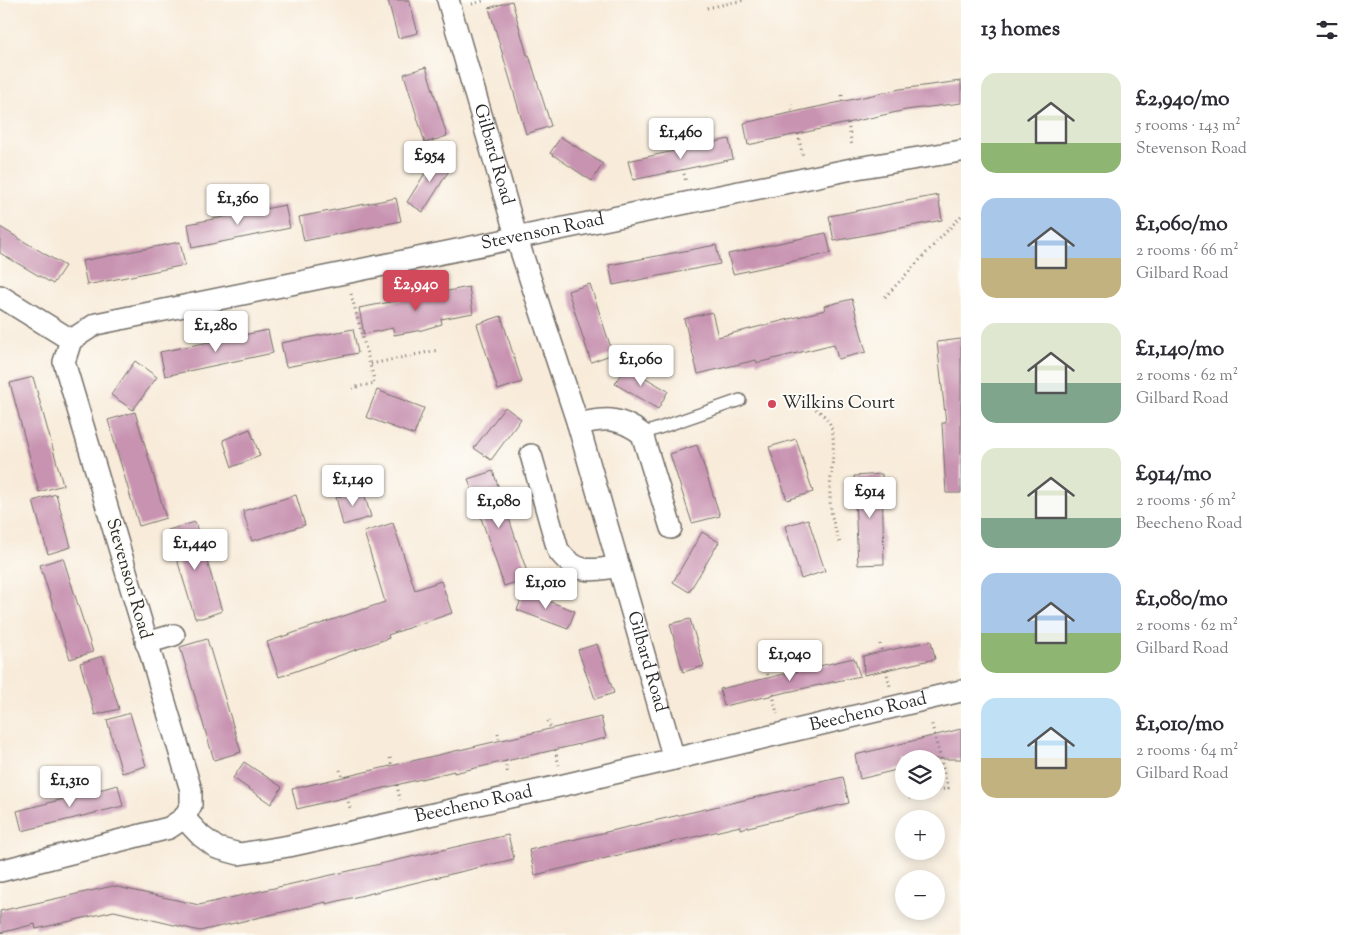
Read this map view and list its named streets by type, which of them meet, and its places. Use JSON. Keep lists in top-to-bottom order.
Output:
{
  "streets": {
    "street": ["Gilbard Road", "Stevenson Road", "Beecheno Road"]
  },
  "crossings": [
    ["Gilbard Road", "Stevenson Road"],
    ["Gilbard Road", "Beecheno Road"],
    ["Stevenson Road", "Beecheno Road"]
  ],
  "places": ["Wilkins Court"],
  "page": {
    "heading": "13 homes",
    "list": [
      {
        "name": "£2,940/mo",
        "note": "5 rooms · 143 m² · Stevenson Road"
      },
      {
        "name": "£1,060/mo",
        "note": "2 rooms · 66 m² · Gilbard Road"
      },
      {
        "name": "£1,140/mo",
        "note": "2 rooms · 62 m² · Gilbard Road"
      },
      {
        "name": "£914/mo",
        "note": "2 rooms · 56 m² · Beecheno Road"
      },
      {
        "name": "£1,080/mo",
        "note": "2 rooms · 62 m² · Gilbard Road"
      },
      {
        "name": "£1,010/mo",
        "note": "2 rooms · 64 m² · Gilbard Road"
      }
    ],
    "price": [
      "£1,460",
      "£954",
      "£1,360",
      "£2,940",
      "£1,280",
      "£1,060",
      "£1,140",
      "£914",
      "£1,080",
      "£1,440",
      "£1,010",
      "£1,040",
      "£1,310"
    ],
    "map_buttons": ["+", "−"]
  }
}
